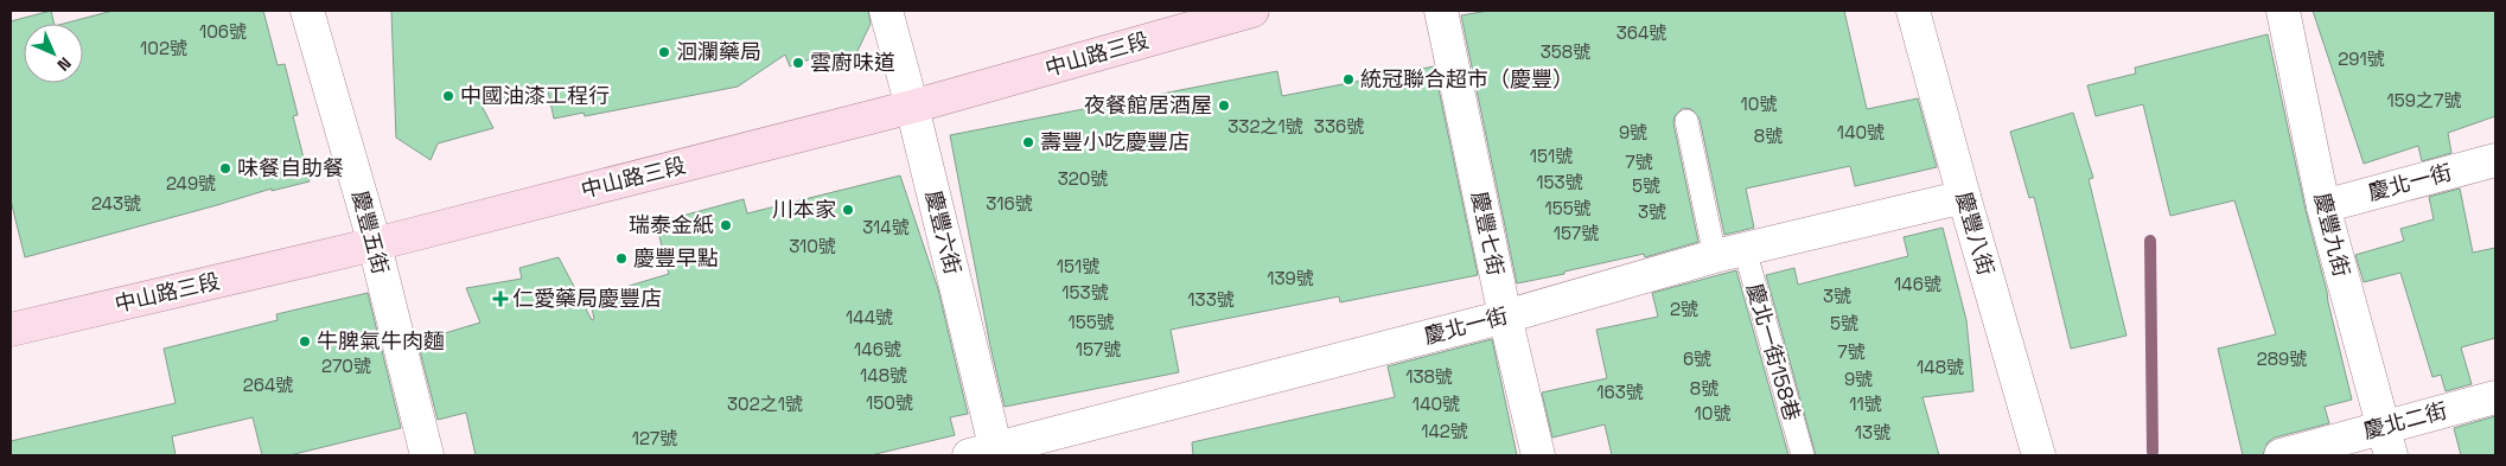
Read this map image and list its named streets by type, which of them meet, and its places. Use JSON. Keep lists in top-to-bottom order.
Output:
{
  "streets": {
    "main road": ["中山路三段"],
    "street": [
      "慶北一街",
      "慶豐五街",
      "慶豐六街",
      "慶豐七街",
      "慶豐八街",
      "慶豐九街",
      "慶北二街"
    ],
    "lane": ["慶北一街158巷"]
  },
  "crossings": [
    ["中山路三段", "慶豐五街"],
    ["中山路三段", "慶豐六街"],
    ["慶北一街", "慶豐六街"],
    ["慶北一街", "慶豐七街"],
    ["慶北一街", "慶豐八街"],
    ["慶北一街", "慶豐九街"],
    ["慶北一街", "慶北一街158巷"],
    ["慶豐九街", "慶北二街"]
  ],
  "places": {
    "other": [
      "洄瀾藥局",
      "雲廚味道",
      "統冠聯合超市（慶豐）",
      "中國油漆工程行",
      "夜餐館居酒屋",
      "壽豐小吃慶豐店",
      "味餐自助餐",
      "川本家",
      "瑞泰金紙",
      "慶豐早點",
      "牛脾氣牛肉麵"
    ],
    "health": ["仁愛藥局慶豐店"]
  },
  "house_numbers": [
    "106號",
    "364號",
    "102號",
    "358號",
    "291號",
    "159之7號",
    "10號",
    "332之1號",
    "336號",
    "9號",
    "140號",
    "8號",
    "151號",
    "7號",
    "320號",
    "153號",
    "249號",
    "5號",
    "243號",
    "316號",
    "155號",
    "3號",
    "314號",
    "157號",
    "310號",
    "151號",
    "139號",
    "146號",
    "153號",
    "3號",
    "133號",
    "2號",
    "144號",
    "155號",
    "5號",
    "146號",
    "157號",
    "7號",
    "6號",
    "289號",
    "270號",
    "148號",
    "148號",
    "138號",
    "9號",
    "264號",
    "8號",
    "163號",
    "150號",
    "302之1號",
    "140號",
    "11號",
    "10號",
    "142號",
    "13號",
    "127號"
  ],
  "north": "bottom right"
}
